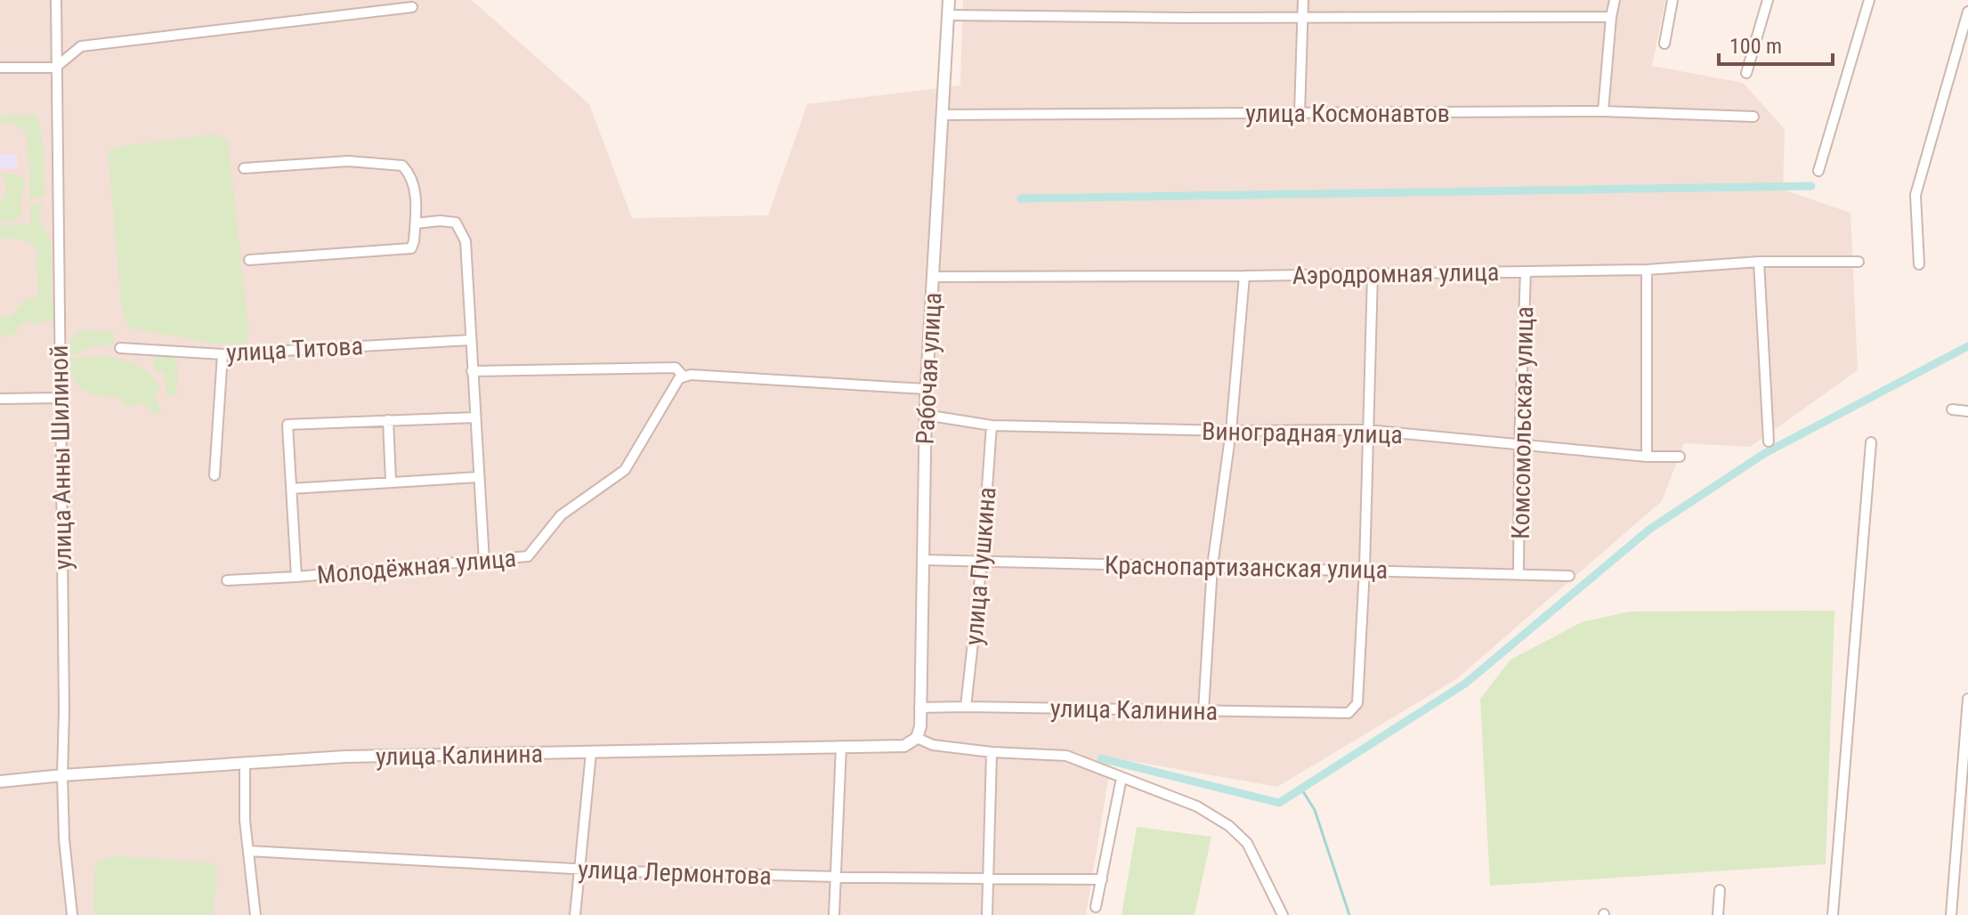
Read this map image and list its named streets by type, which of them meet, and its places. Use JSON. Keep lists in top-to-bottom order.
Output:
{
  "streets": {
    "street": [
      "улица Космонавтов",
      "Аэродромная улица",
      "улица Титова",
      "Рабочая улица",
      "Комсомольская улица",
      "Виноградная улица",
      "улица Анны Шилиной",
      "Молодёжная улица",
      "улица Пушкина",
      "Краснопартизанская улица",
      "улица Калинина",
      "улица Лермонтова"
    ]
  },
  "crossings": [
    ["улица Космонавтов", "Рабочая улица"],
    ["Аэродромная улица", "Рабочая улица"],
    ["Аэродромная улица", "Комсомольская улица"],
    ["Рабочая улица", "Виноградная улица"],
    ["Рабочая улица", "Краснопартизанская улица"],
    ["Рабочая улица", "улица Калинина"],
    ["Комсомольская улица", "Виноградная улица"],
    ["Комсомольская улица", "Краснопартизанская улица"],
    ["Виноградная улица", "улица Пушкина"],
    ["улица Анны Шилиной", "улица Калинина"],
    ["улица Пушкина", "Краснопартизанская улица"],
    ["улица Пушкина", "улица Калинина"],
    ["Краснопартизанская улица", "улица Калинина"]
  ],
  "scale_bar": "100 m"
}
